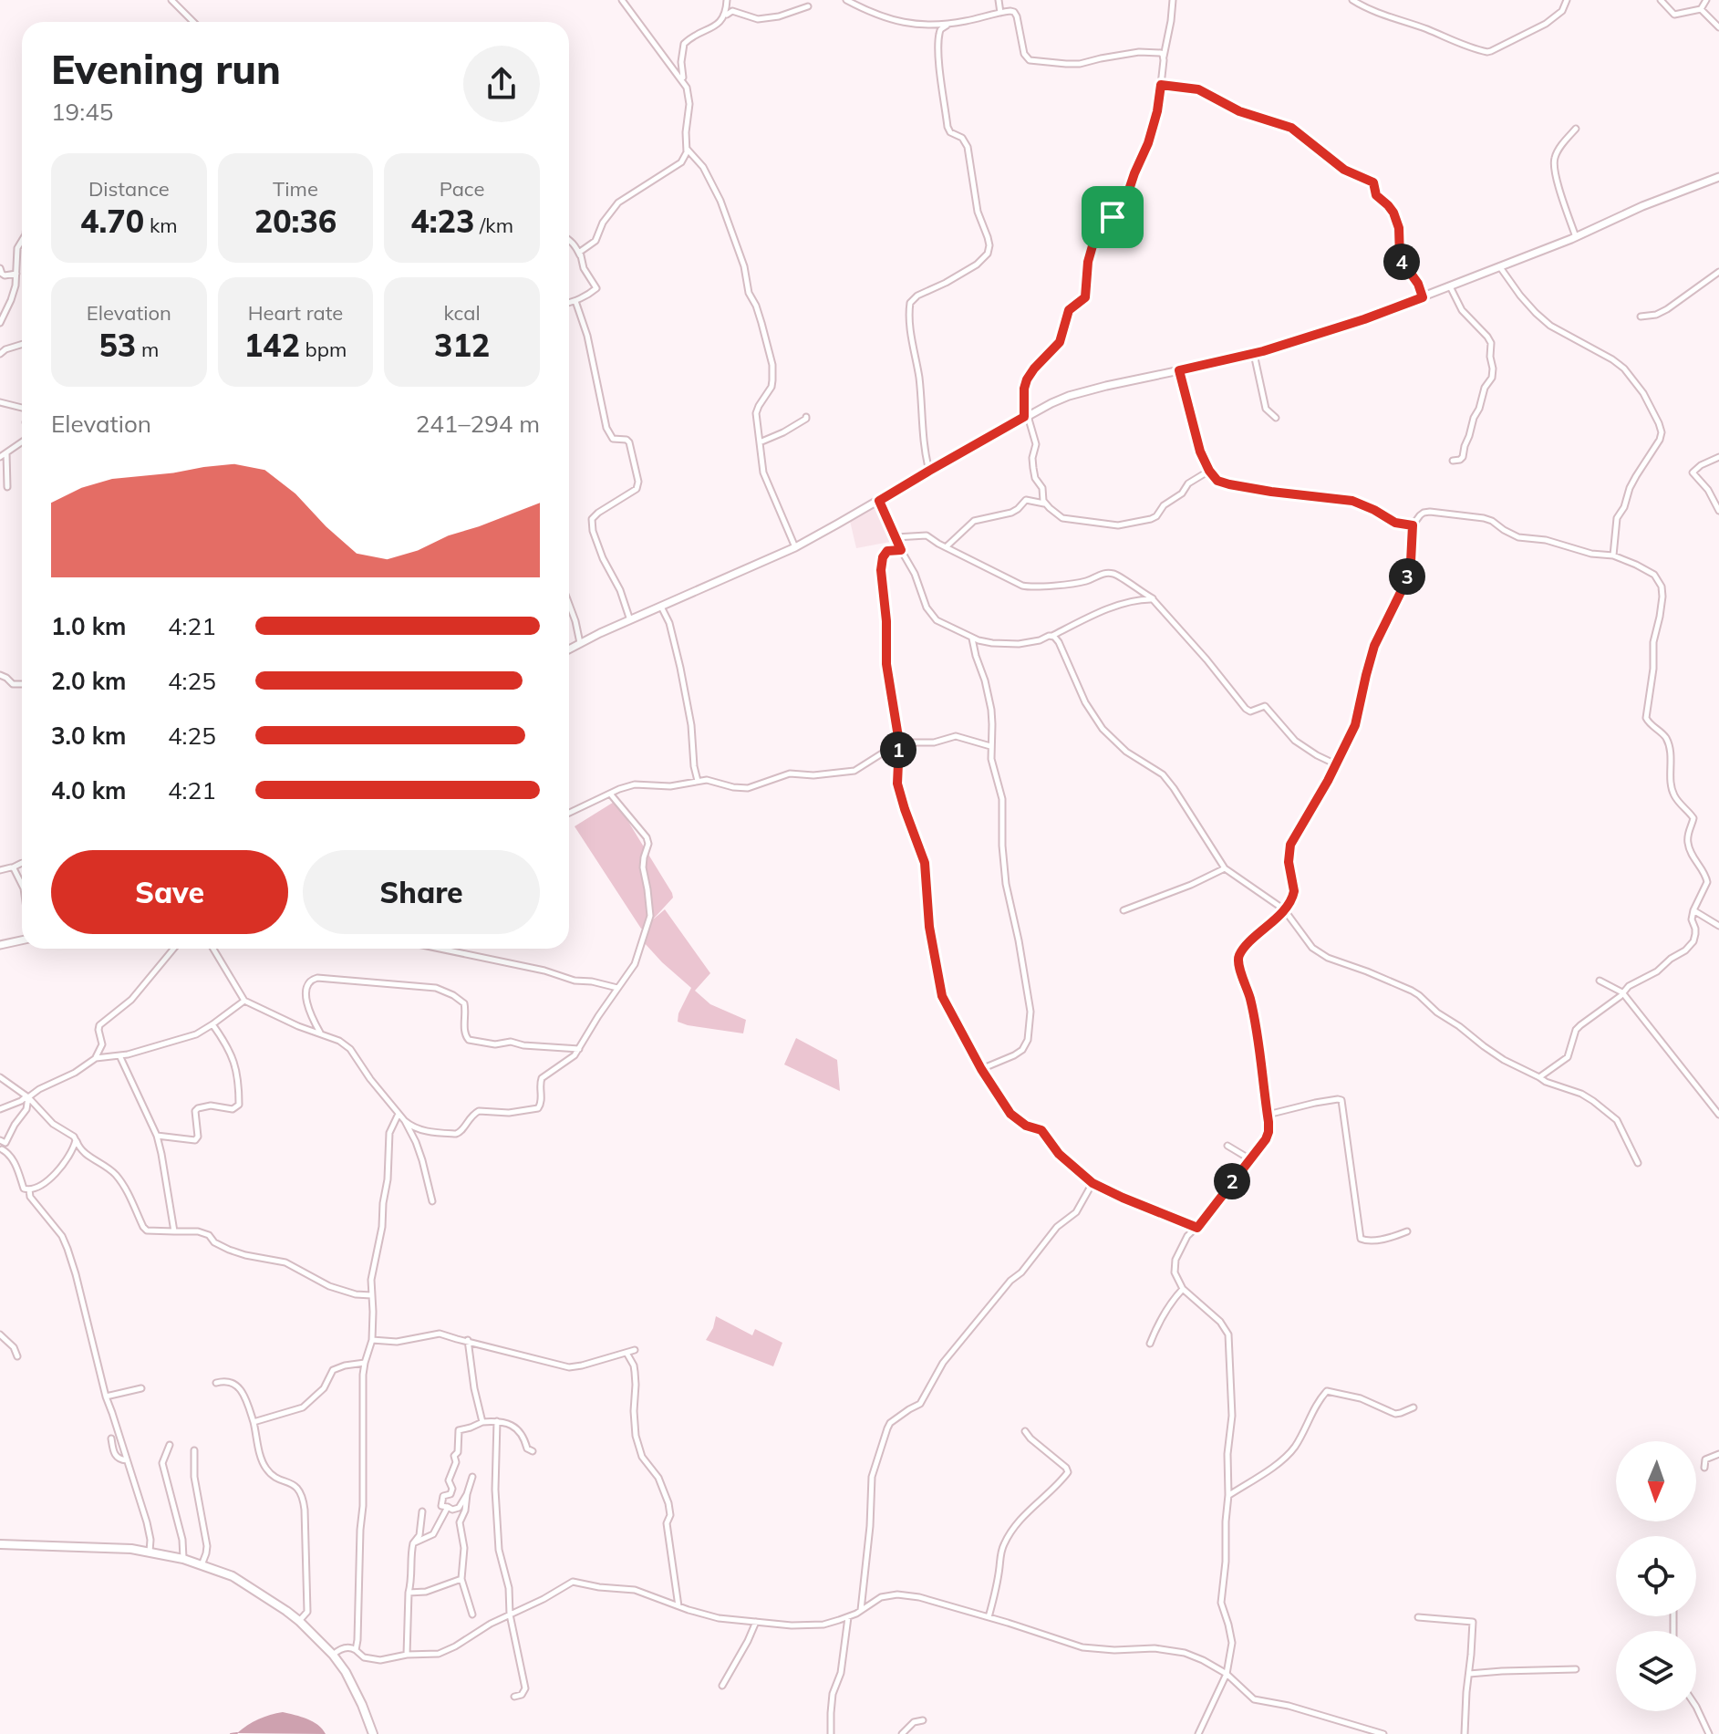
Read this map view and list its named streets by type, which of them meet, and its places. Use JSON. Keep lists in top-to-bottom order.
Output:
{
  "north": "bottom",
  "page": {
    "heading": ["Evening run", "19:45"],
    "stats": [
      ["Distance", "4.70 km"],
      ["Time", "20:36"],
      ["Pace", "4:23 /km"],
      ["Elevation", "53 m"],
      ["Heart rate", "142 bpm"],
      ["kcal", "312"]
    ],
    "pins": [
      "4",
      "3",
      "1",
      "2"
    ],
    "chart": ["Elevation", "241–294 m"],
    "list": [
      {
        "name": "1.0 km",
        "note": "4:21"
      },
      {
        "name": "2.0 km",
        "note": "4:25"
      },
      {
        "name": "3.0 km",
        "note": "4:25"
      },
      {
        "name": "4.0 km",
        "note": "4:21"
      }
    ],
    "buttons": ["Save", "Share"]
  }
}
